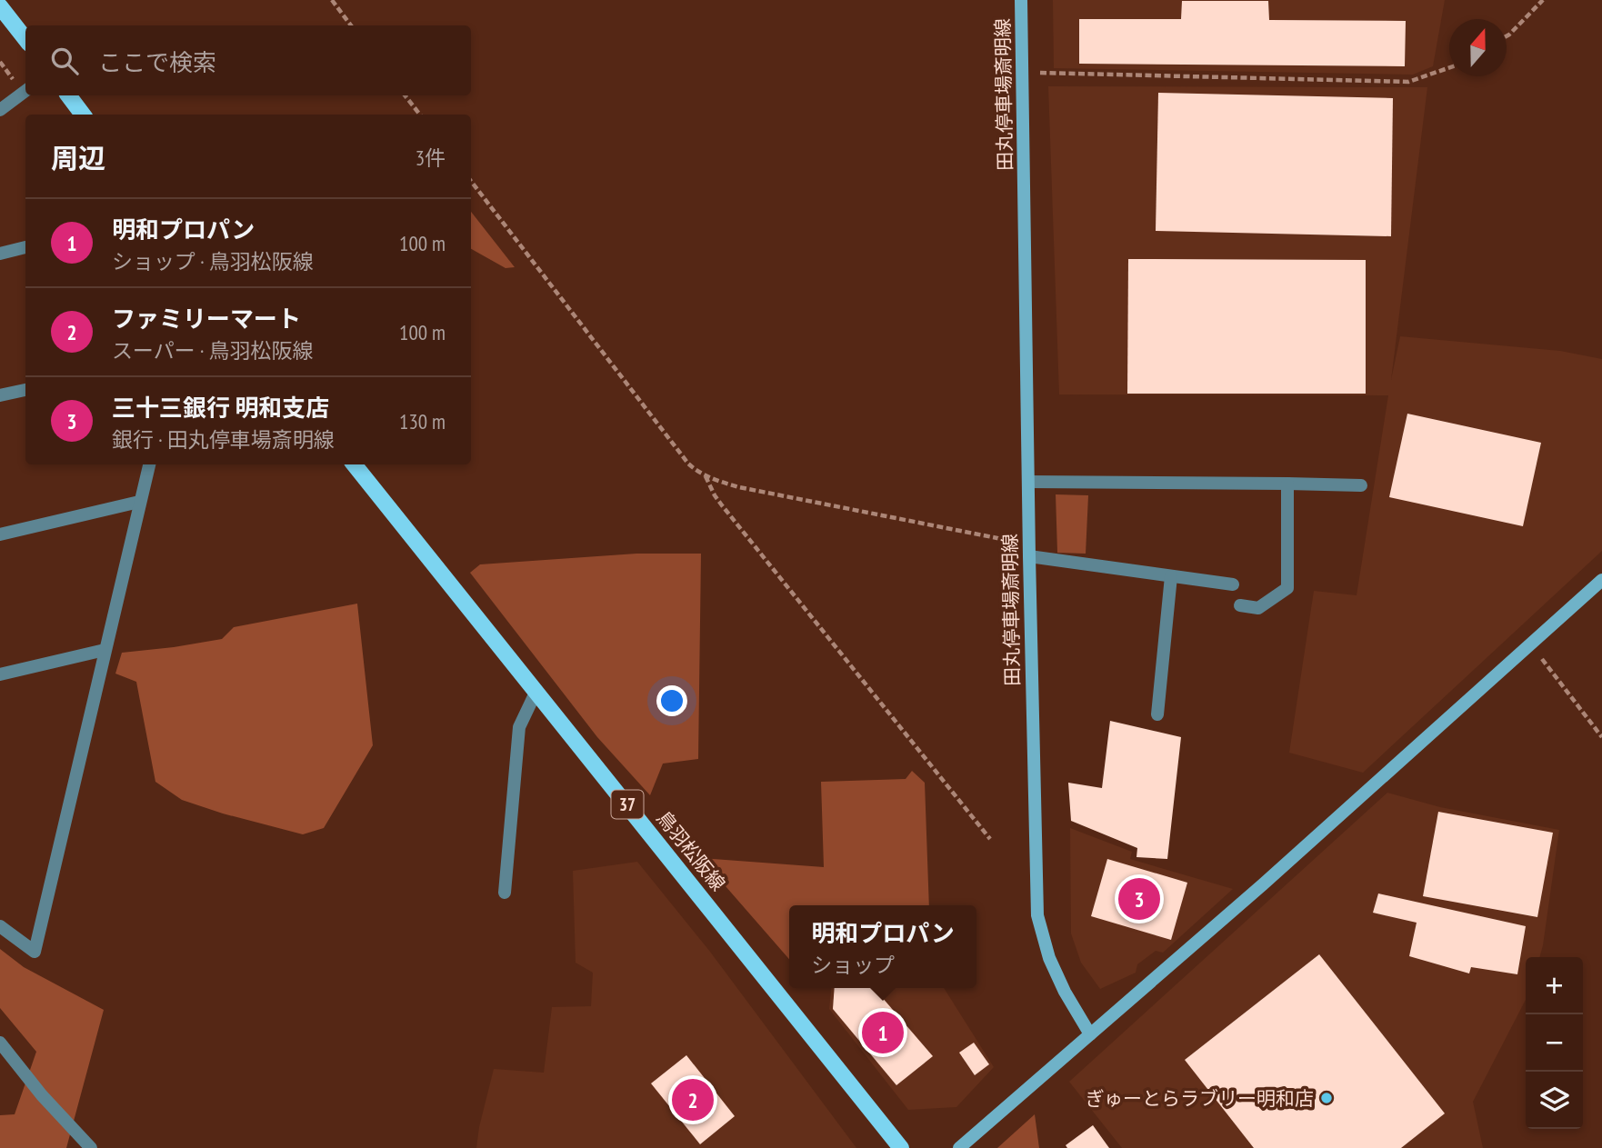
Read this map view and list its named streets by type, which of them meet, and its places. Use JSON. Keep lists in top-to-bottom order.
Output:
{
  "streets": {
    "main road": ["田丸停車場斎明線", "37", "鳥羽松阪線"]
  },
  "places": ["ぎゅーとらラブリー明和店"],
  "north": "top",
  "page": {
    "search": "ここで検索",
    "heading": ["周辺", "3件"],
    "list": [
      {
        "mark": "1",
        "name": "明和プロパン",
        "note": "ショップ · 鳥羽松阪線",
        "value": "100 m"
      },
      {
        "mark": "2",
        "name": "ファミリーマート",
        "note": "スーパー · 鳥羽松阪線",
        "value": "100 m"
      },
      {
        "mark": "3",
        "name": "三十三銀行 明和支店",
        "note": "銀行 · 田丸停車場斎明線",
        "value": "130 m"
      }
    ],
    "pins": ["3", "1", "2"],
    "popup": ["明和プロパン", "ショップ"],
    "map_buttons": ["+", "−"]
  }
}
